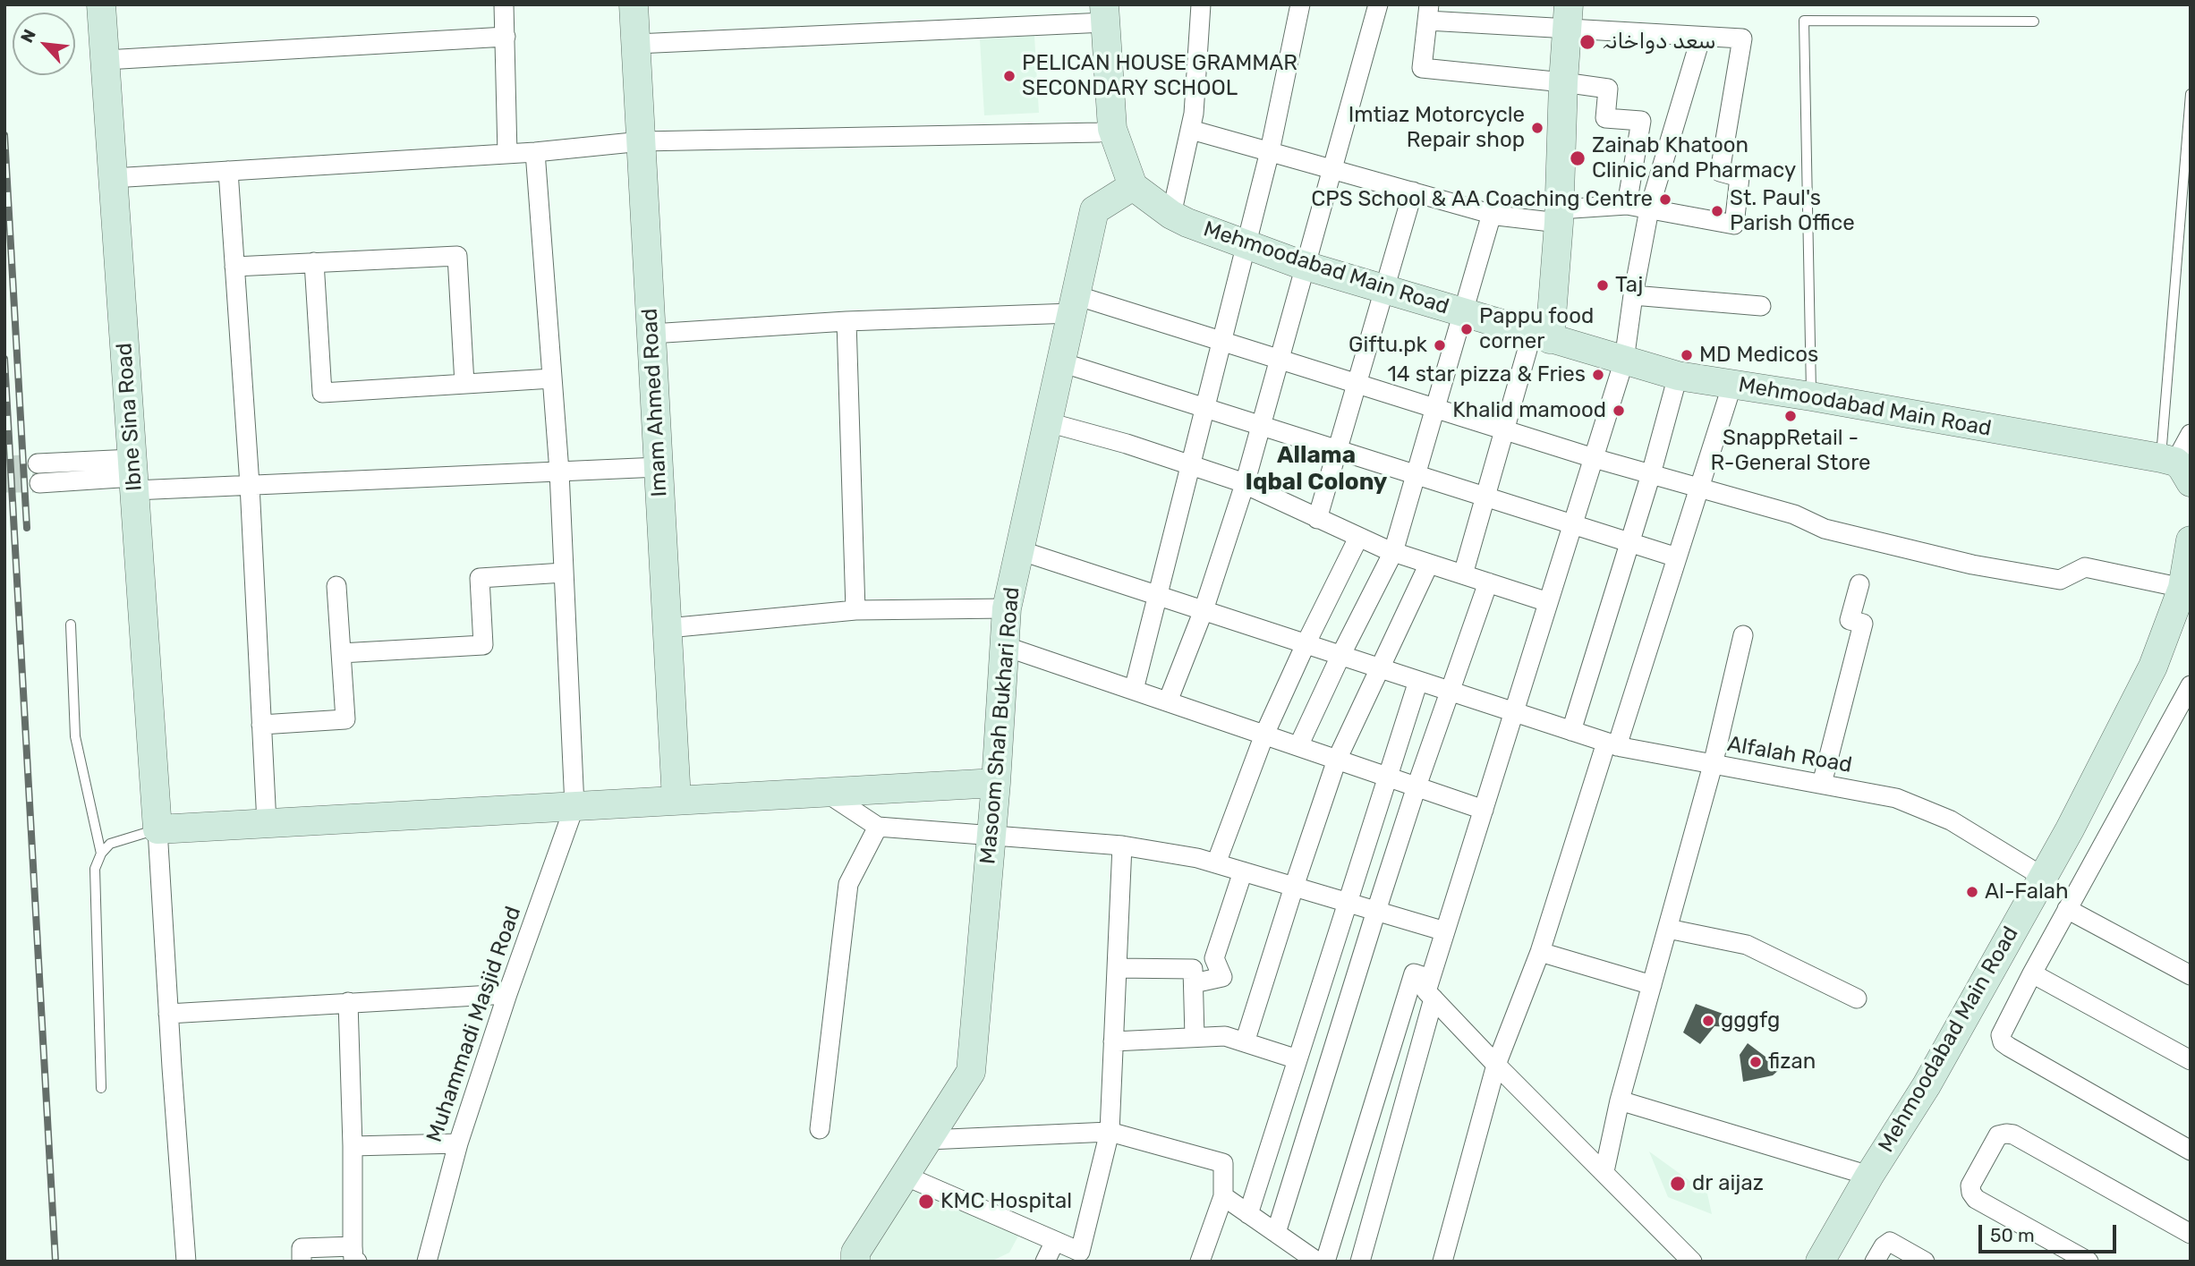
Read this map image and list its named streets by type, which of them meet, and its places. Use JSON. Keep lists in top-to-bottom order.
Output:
{
  "streets": {
    "street": [
      "Mehmoodabad Main Road",
      "Imam Ahmed Road",
      "Ibne Sina Road",
      "Masoom Shah Bukhari Road",
      "Alfalah Road",
      "Muhammadi Masjid Road"
    ]
  },
  "crossings": [
    ["Mehmoodabad Main Road", "Masoom Shah Bukhari Road"],
    ["Mehmoodabad Main Road", "Alfalah Road"],
    ["Masoom Shah Bukhari Road", "Alfalah Road"]
  ],
  "districts": ["Allama Iqbal Colony"],
  "places": [
    "سعد دواخانہ",
    "PELICAN HOUSE GRAMMAR SECONDARY SCHOOL",
    "Imtiaz Motorcycle Repair shop",
    "Zainab Khatoon Clinic and Pharmacy",
    "CPS School & AA Coaching Centre",
    "St. Paul's Parish Office",
    "Taj",
    "Pappu food corner",
    "Giftu.pk",
    "MD Medicos",
    "14 star pizza & Fries",
    "Khalid mamood",
    "SnappRetail - R-General Store",
    "Al-Falah",
    "gggfg",
    "fizan",
    "dr aijaz",
    "KMC Hospital"
  ],
  "scale_bar": "50 m",
  "north": "top left"
}
